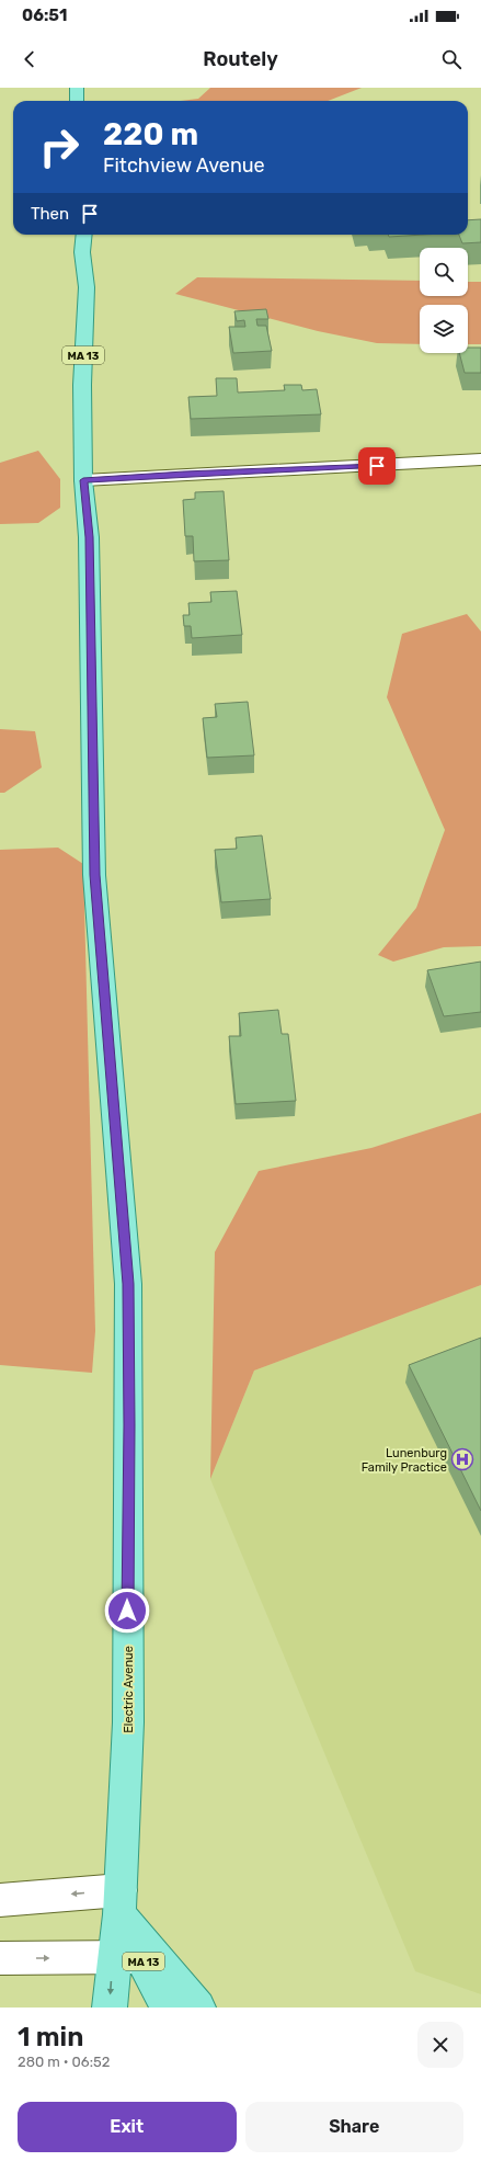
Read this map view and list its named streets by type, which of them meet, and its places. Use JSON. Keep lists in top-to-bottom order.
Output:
{
  "streets": {
    "main road": ["MA 13", "Electric Avenue"]
  },
  "crossings": [
    ["MA 13", "Electric Avenue"]
  ],
  "places": {
    "hospital": ["Lunenburg Family Practice"]
  },
  "page": {
    "status": "06:51",
    "header": "Routely",
    "turn": ["220 m", "Fitchview Avenue"],
    "then": "Then",
    "heading": ["1 min", "280 m · 06:52"],
    "buttons": ["Exit", "Share"]
  }
}
